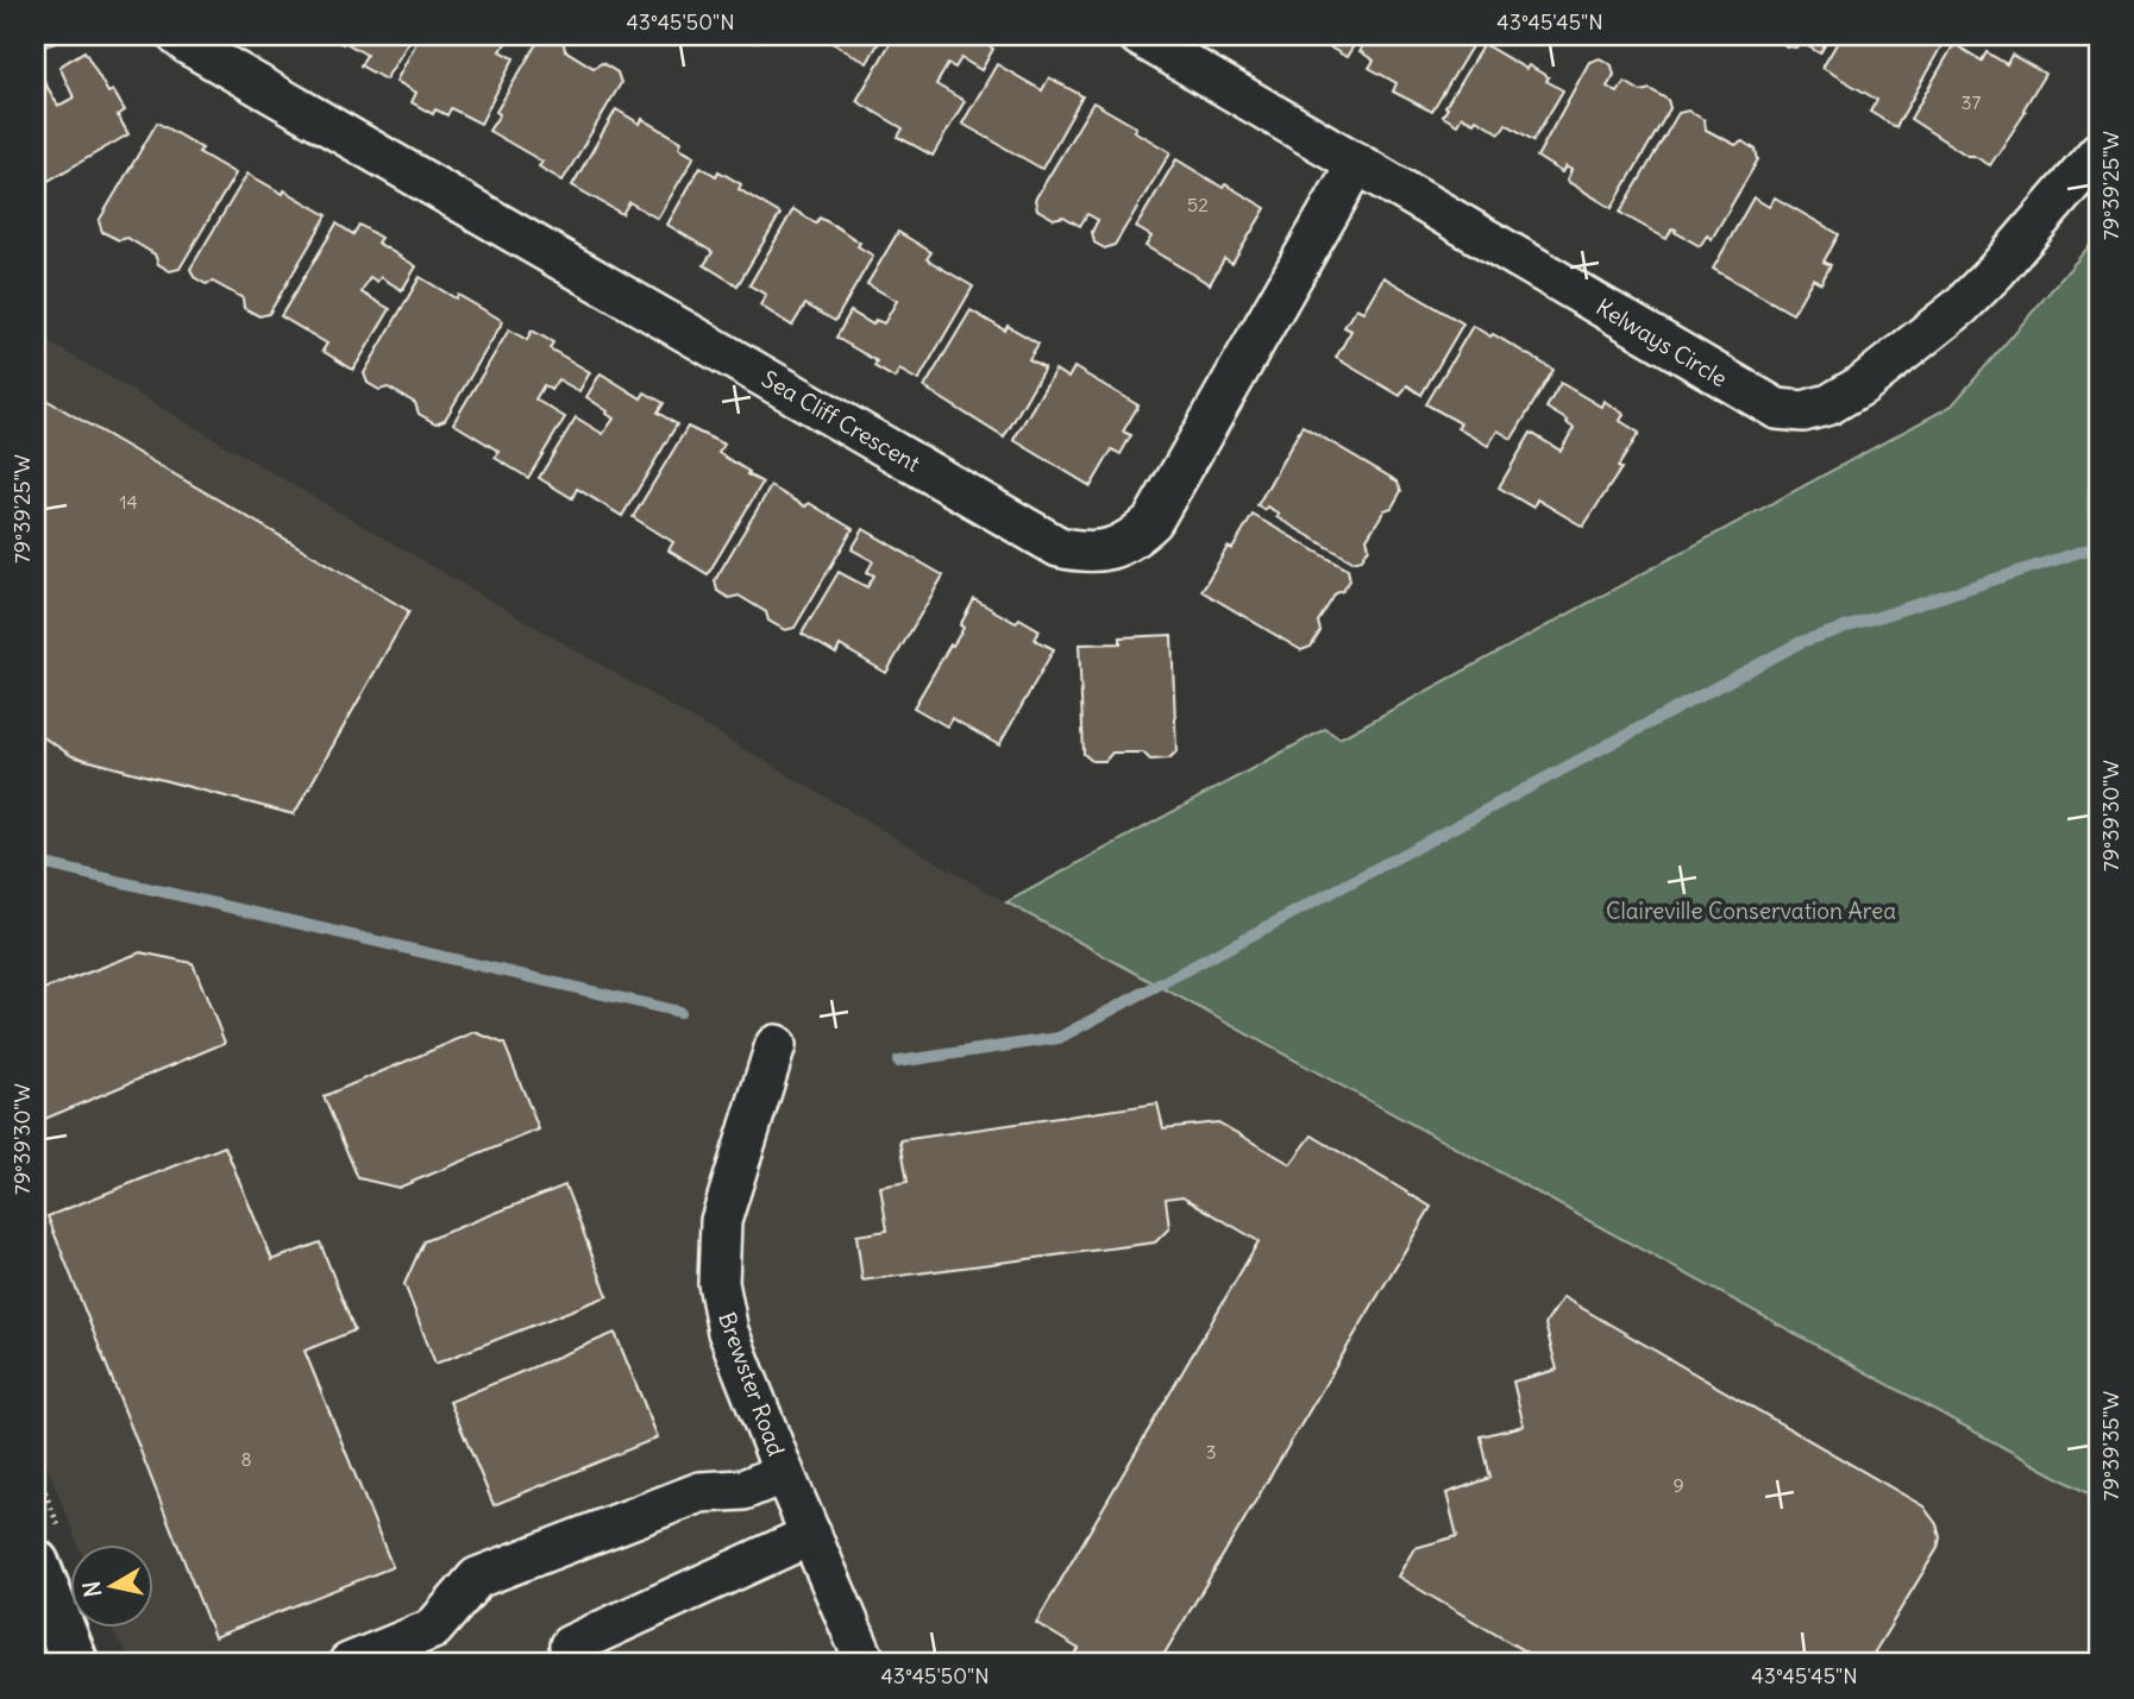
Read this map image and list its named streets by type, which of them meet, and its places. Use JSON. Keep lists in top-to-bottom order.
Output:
{
  "streets": {
    "street": ["Kelways Circle", "Sea Cliff Crescent", "Brewster Road"]
  },
  "crossings": [
    ["Kelways Circle", "Sea Cliff Crescent"]
  ],
  "parks": ["Claireville Conservation Area"],
  "house_numbers": [
    "37",
    "52",
    "14",
    "3",
    "8",
    "9"
  ],
  "north": "left",
  "coordinates": [
    "43°45'50\"N",
    "43°45'45\"N",
    "79°39'25\"W",
    "79°39'30\"W",
    "79°39'35\"W"
  ]
}
